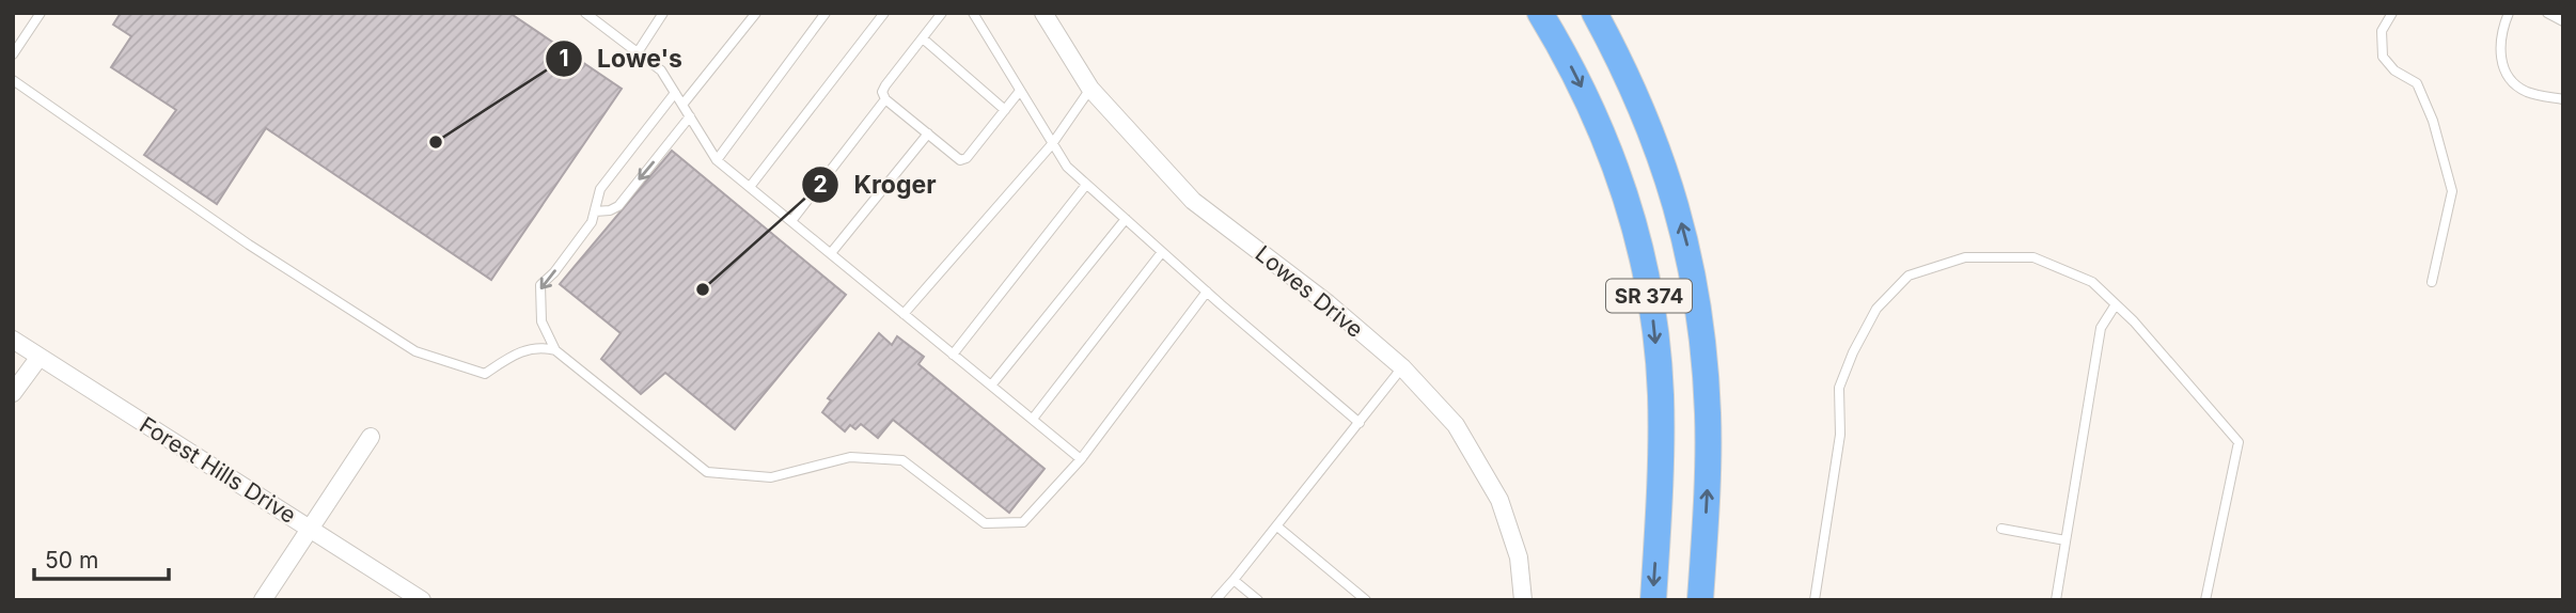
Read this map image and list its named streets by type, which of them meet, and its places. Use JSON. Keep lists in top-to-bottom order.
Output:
{
  "streets": {
    "highway": ["SR 374"],
    "street": ["Lowes Drive", "Forest Hills Drive"]
  },
  "places": ["Lowe's", "Kroger"],
  "scale_bar": "50 m"
}
